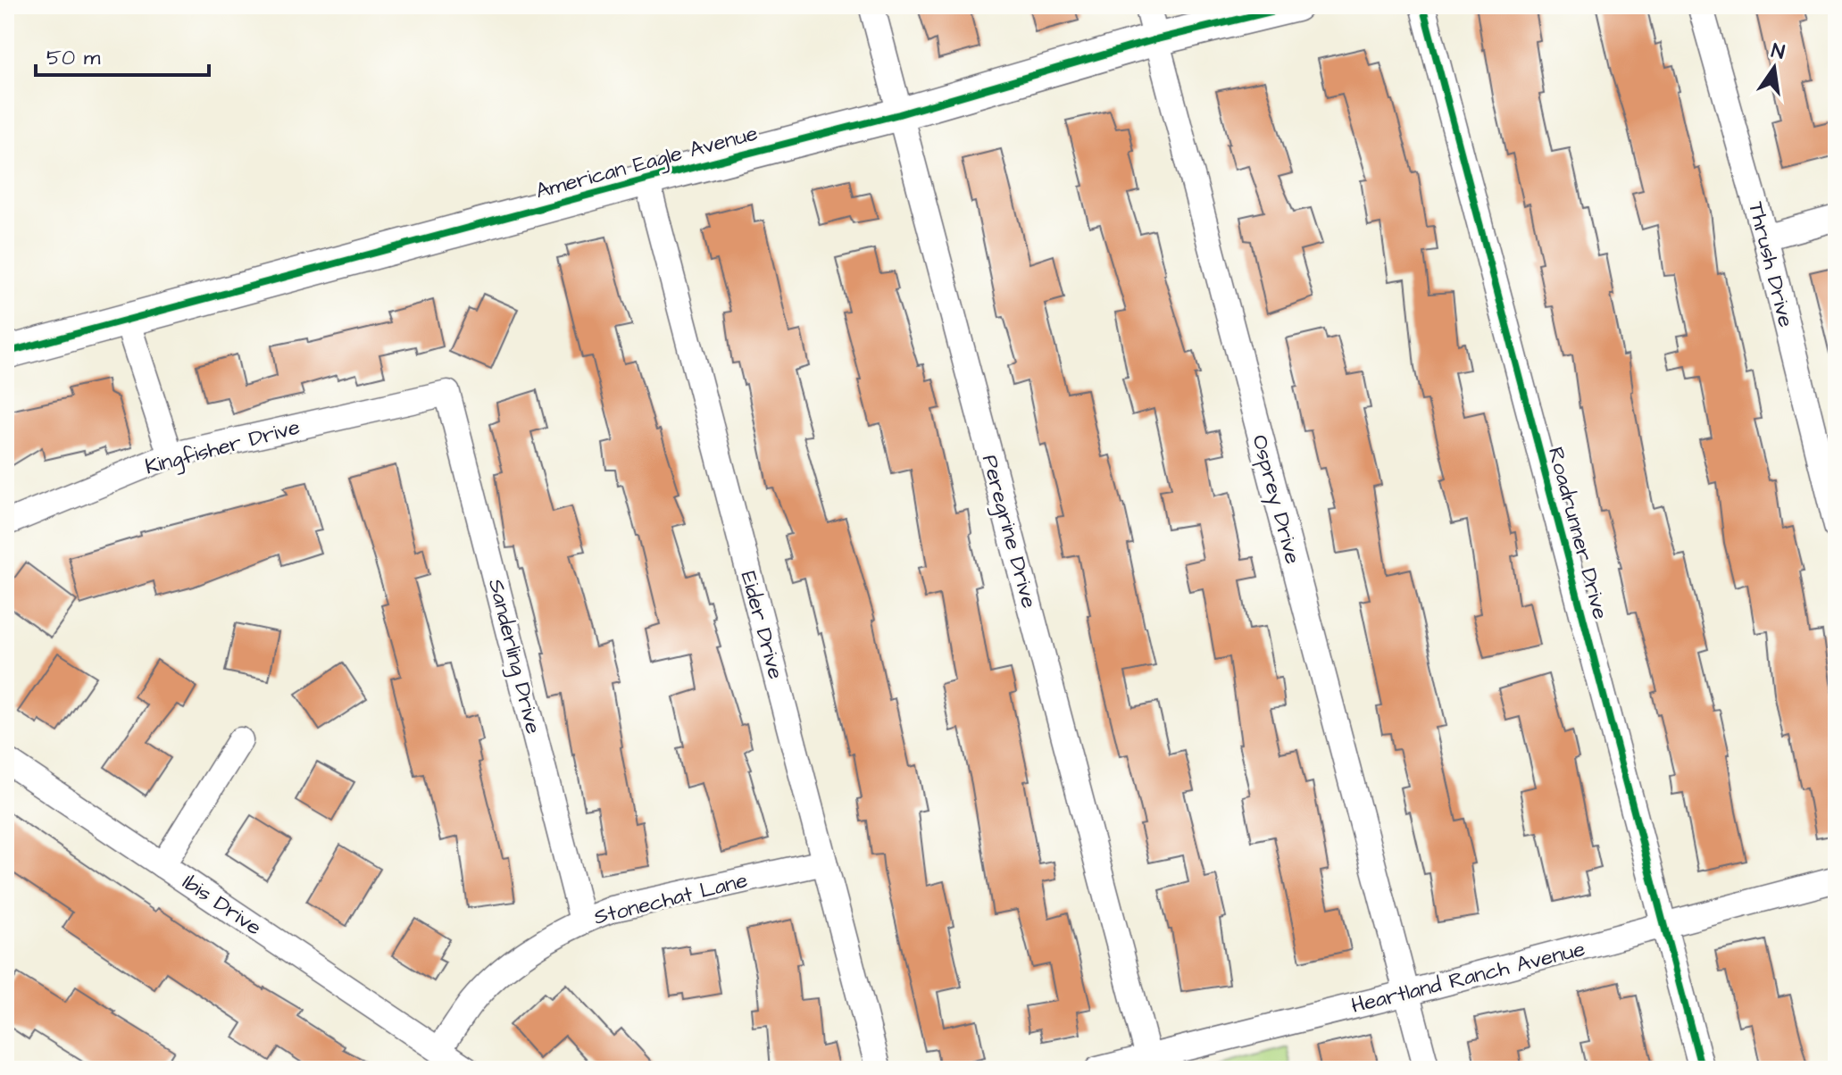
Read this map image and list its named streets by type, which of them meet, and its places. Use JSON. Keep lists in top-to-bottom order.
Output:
{
  "streets": {
    "street": [
      "American Eagle Avenue",
      "Thrush Drive",
      "Kingfisher Drive",
      "Osprey Drive",
      "Peregrine Drive",
      "Roadrunner Drive",
      "Eider Drive",
      "Sanderling Drive",
      "Stonechat Lane",
      "Ibis Drive",
      "Heartland Ranch Avenue"
    ]
  },
  "crossings": [
    ["American Eagle Avenue", "Osprey Drive"],
    ["American Eagle Avenue", "Peregrine Drive"],
    ["American Eagle Avenue", "Eider Drive"],
    ["Kingfisher Drive", "Sanderling Drive"],
    ["Osprey Drive", "Heartland Ranch Avenue"],
    ["Peregrine Drive", "Heartland Ranch Avenue"],
    ["Roadrunner Drive", "Heartland Ranch Avenue"],
    ["Eider Drive", "Stonechat Lane"],
    ["Sanderling Drive", "Stonechat Lane"],
    ["Stonechat Lane", "Ibis Drive"]
  ],
  "scale_bar": "50 m",
  "north": "top"
}
